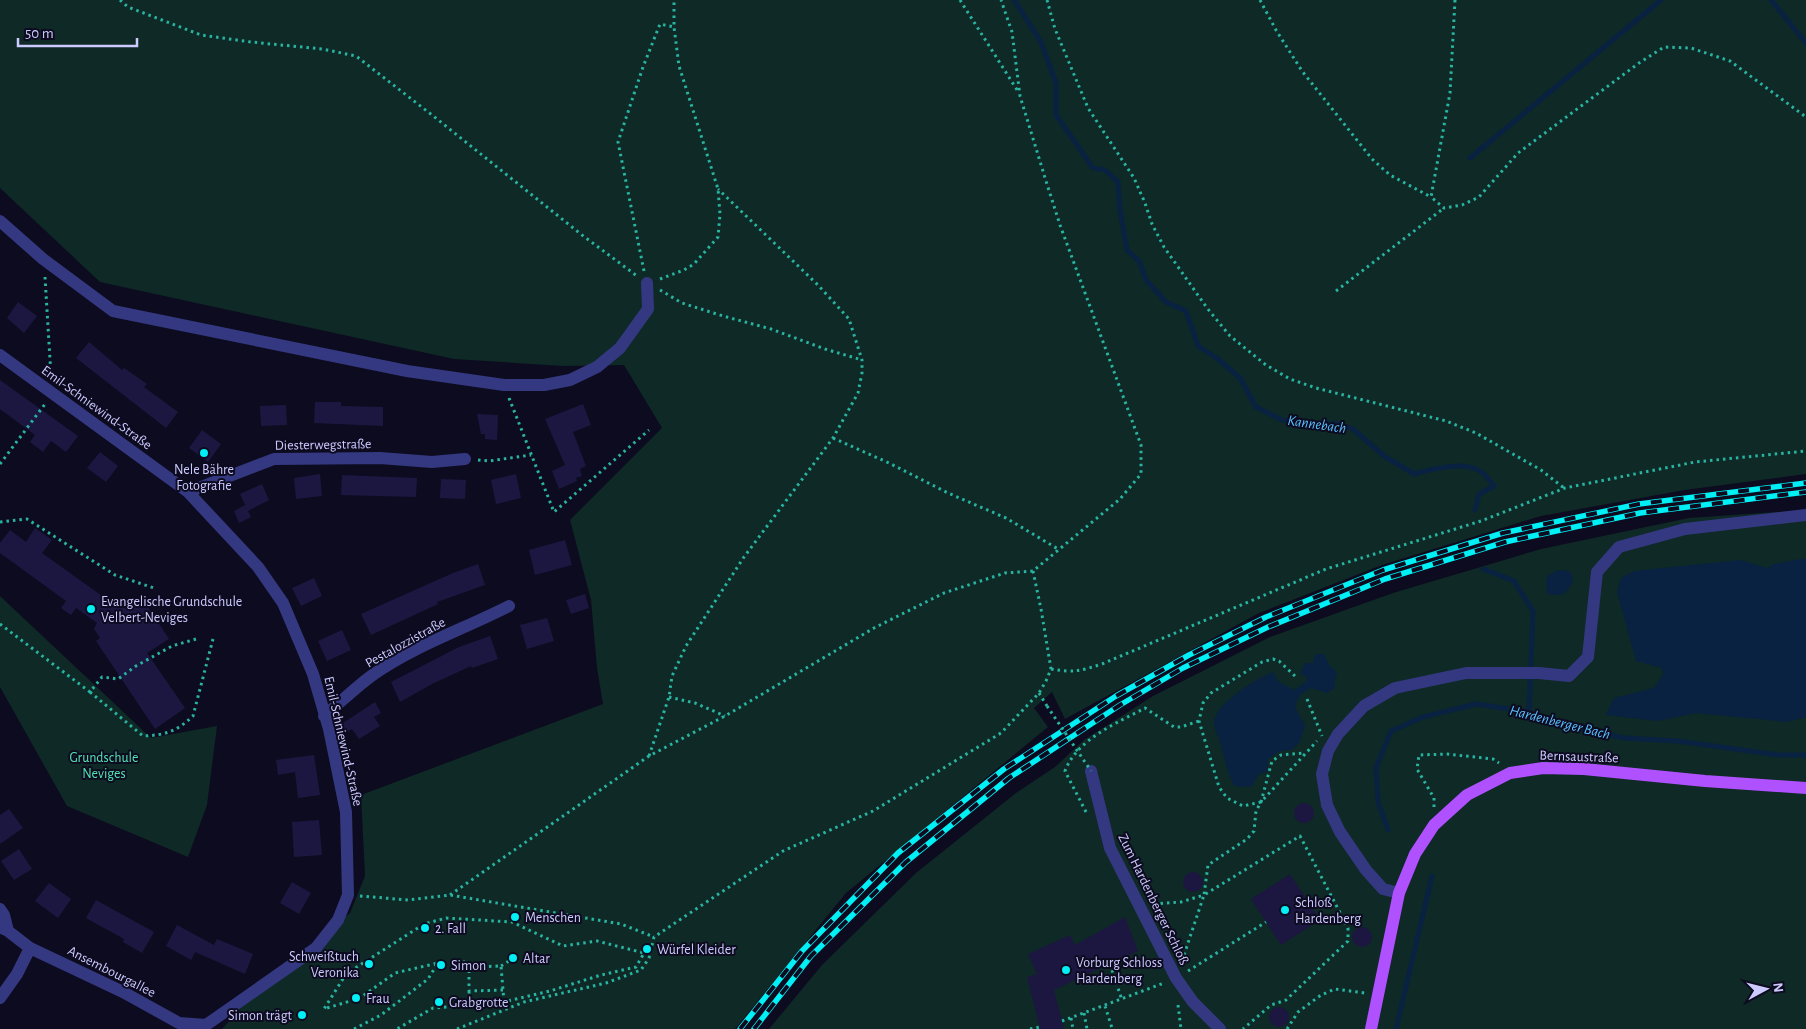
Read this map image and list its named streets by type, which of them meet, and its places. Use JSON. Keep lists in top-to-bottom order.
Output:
{
  "streets": {
    "main road": ["Bernsaustraße"],
    "street": [
      "Emil-Schniewind-Straße",
      "Diesterwegstraße",
      "Pestalozzistraße",
      "Zum Hardenberger Schloß",
      "Ansembourgallee"
    ]
  },
  "crossings": [
    ["Emil-Schniewind-Straße", "Diesterwegstraße"],
    ["Emil-Schniewind-Straße", "Pestalozzistraße"],
    ["Emil-Schniewind-Straße", "Ansembourgallee"]
  ],
  "water": ["Kannebach", "Hardenberger Bach"],
  "parks": ["Grundschule Neviges"],
  "places": [
    "Nele Bähre Fotografie",
    "Evangelische Grundschule Velbert-Neviges",
    "Schloß Hardenberg",
    "Menschen",
    "2. Fall",
    "Würfel Kleider",
    "Altar",
    "Schweißtuch Veronika",
    "Simon",
    "Vorburg Schloss Hardenberg",
    "Frau",
    "Grabgrotte",
    "Simon trägt"
  ],
  "scale_bar": "50 m",
  "north": "right"
}
